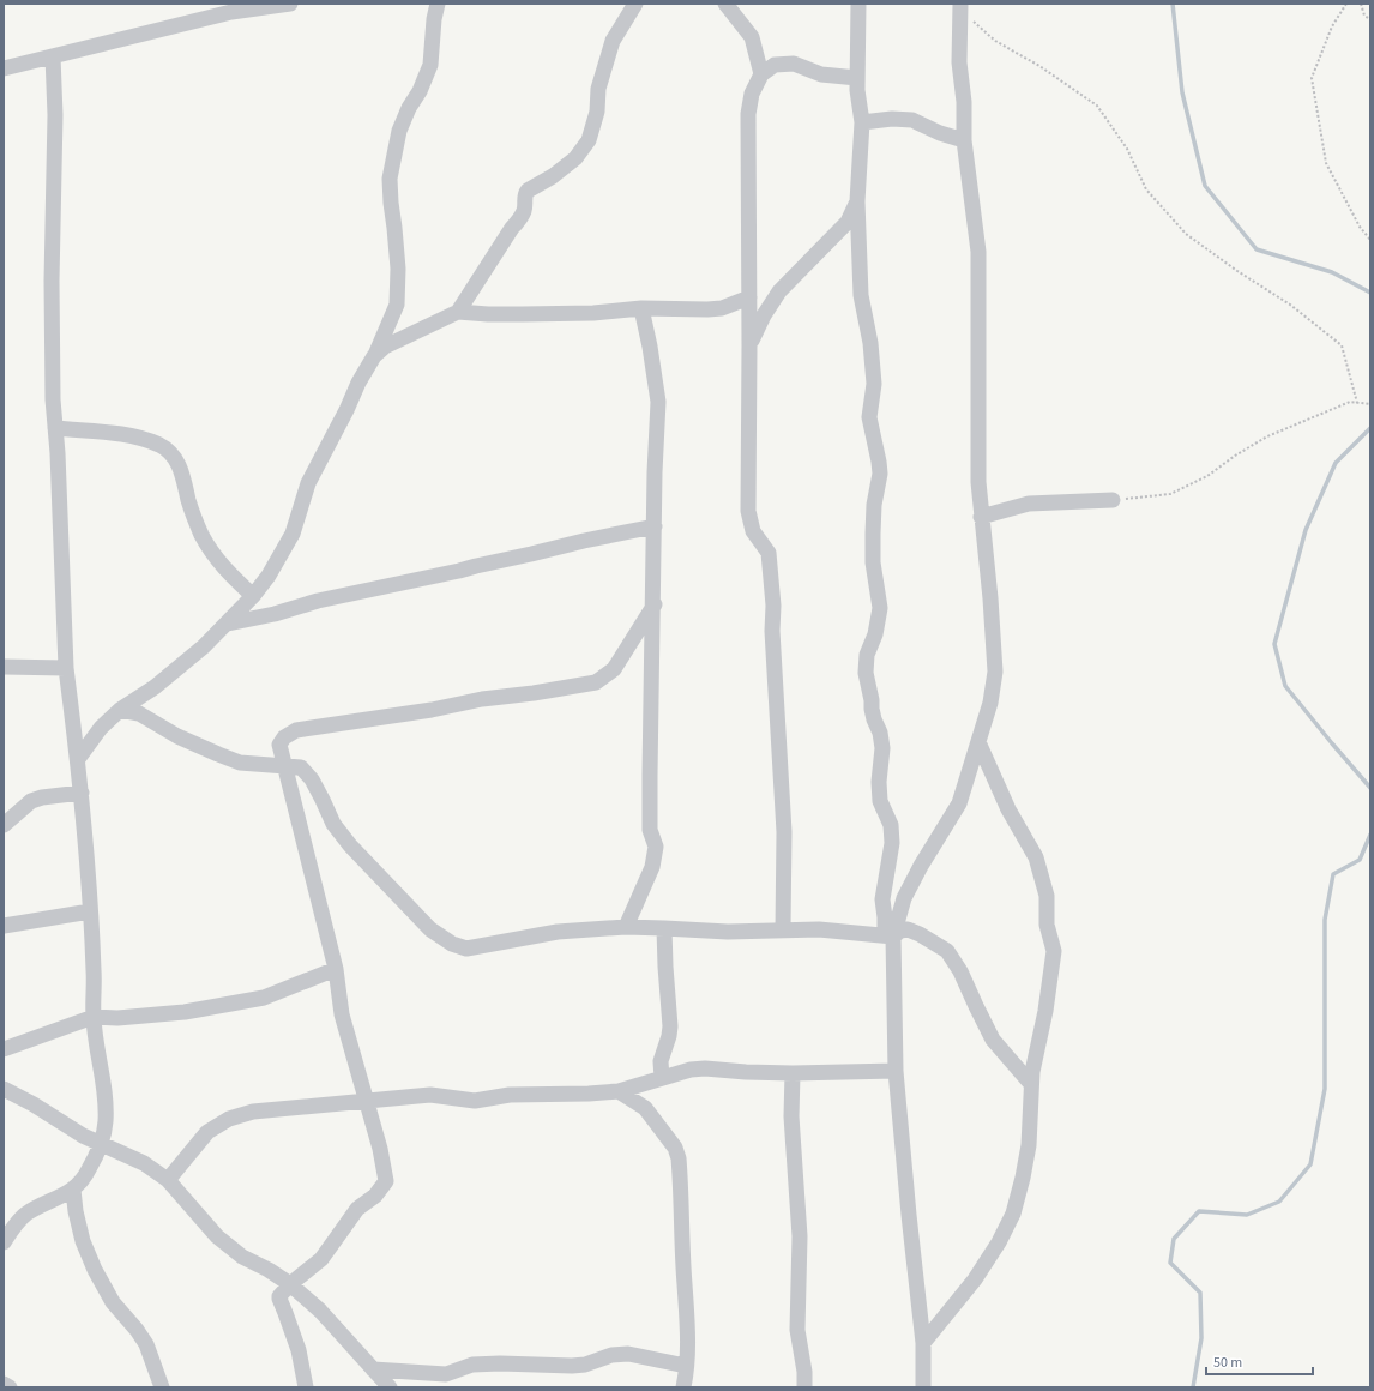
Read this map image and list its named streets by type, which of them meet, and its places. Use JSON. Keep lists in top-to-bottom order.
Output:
{
  "scale_bar": "50 m"
}
